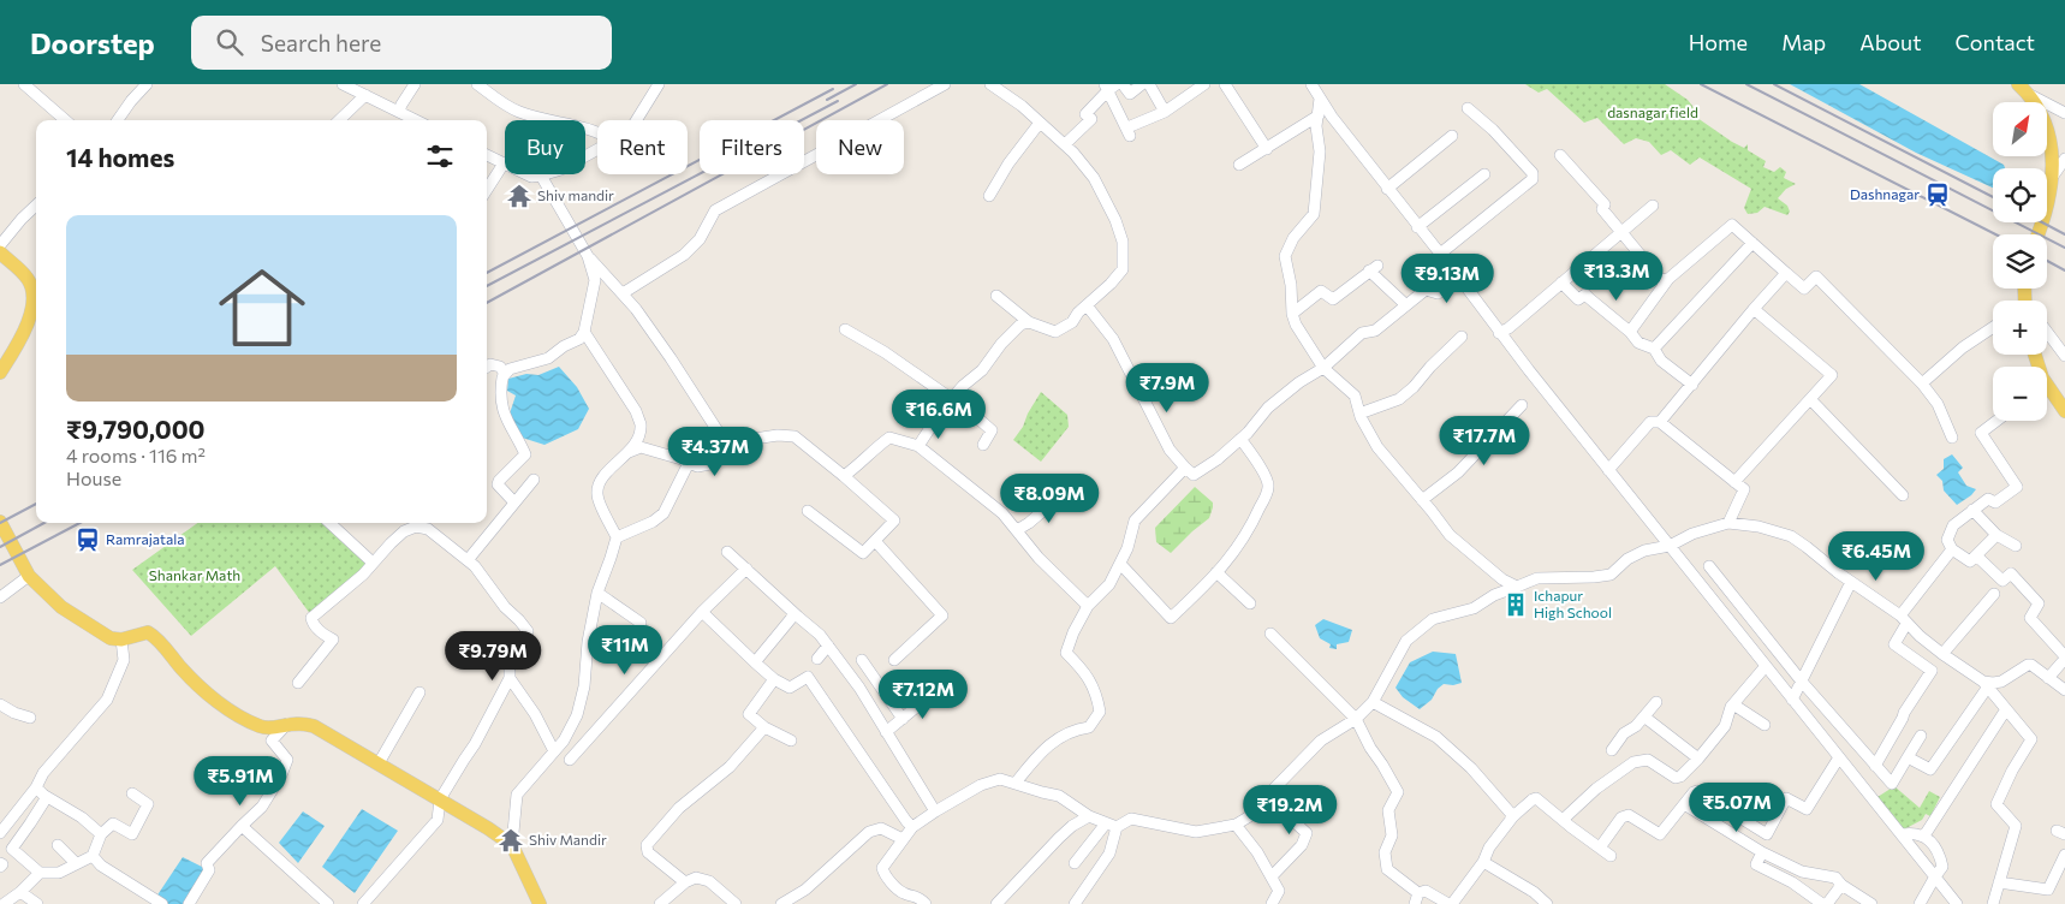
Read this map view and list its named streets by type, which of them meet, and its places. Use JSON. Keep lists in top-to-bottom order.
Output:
{
  "parks": ["dasnagar field", "Shankar Math"],
  "places": {
    "station": ["Dashnagar", "Ramrajatala"],
    "temple": ["Shiv mandir", "Shiv Mandir"],
    "building": ["Ichapur High School"]
  },
  "north": "top right",
  "page": {
    "header": "Doorstep",
    "search": "Search here",
    "nav": [
      "Home",
      "Map",
      "About",
      "Contact"
    ],
    "map_buttons": ["+", "−"],
    "chip": [
      "Buy",
      "Rent",
      "Filters",
      "New"
    ],
    "heading": "14 homes",
    "list": [
      {
        "name": "₹9,790,000",
        "note": "4 rooms · 116 m² · House"
      }
    ],
    "price": [
      "₹13.3M",
      "₹9.13M",
      "₹7.9M",
      "₹16.6M",
      "₹17.7M",
      "₹4.37M",
      "₹8.09M",
      "₹6.45M",
      "₹11M",
      "₹9.79M",
      "₹7.12M",
      "₹5.91M",
      "₹5.07M",
      "₹19.2M"
    ]
  }
}
